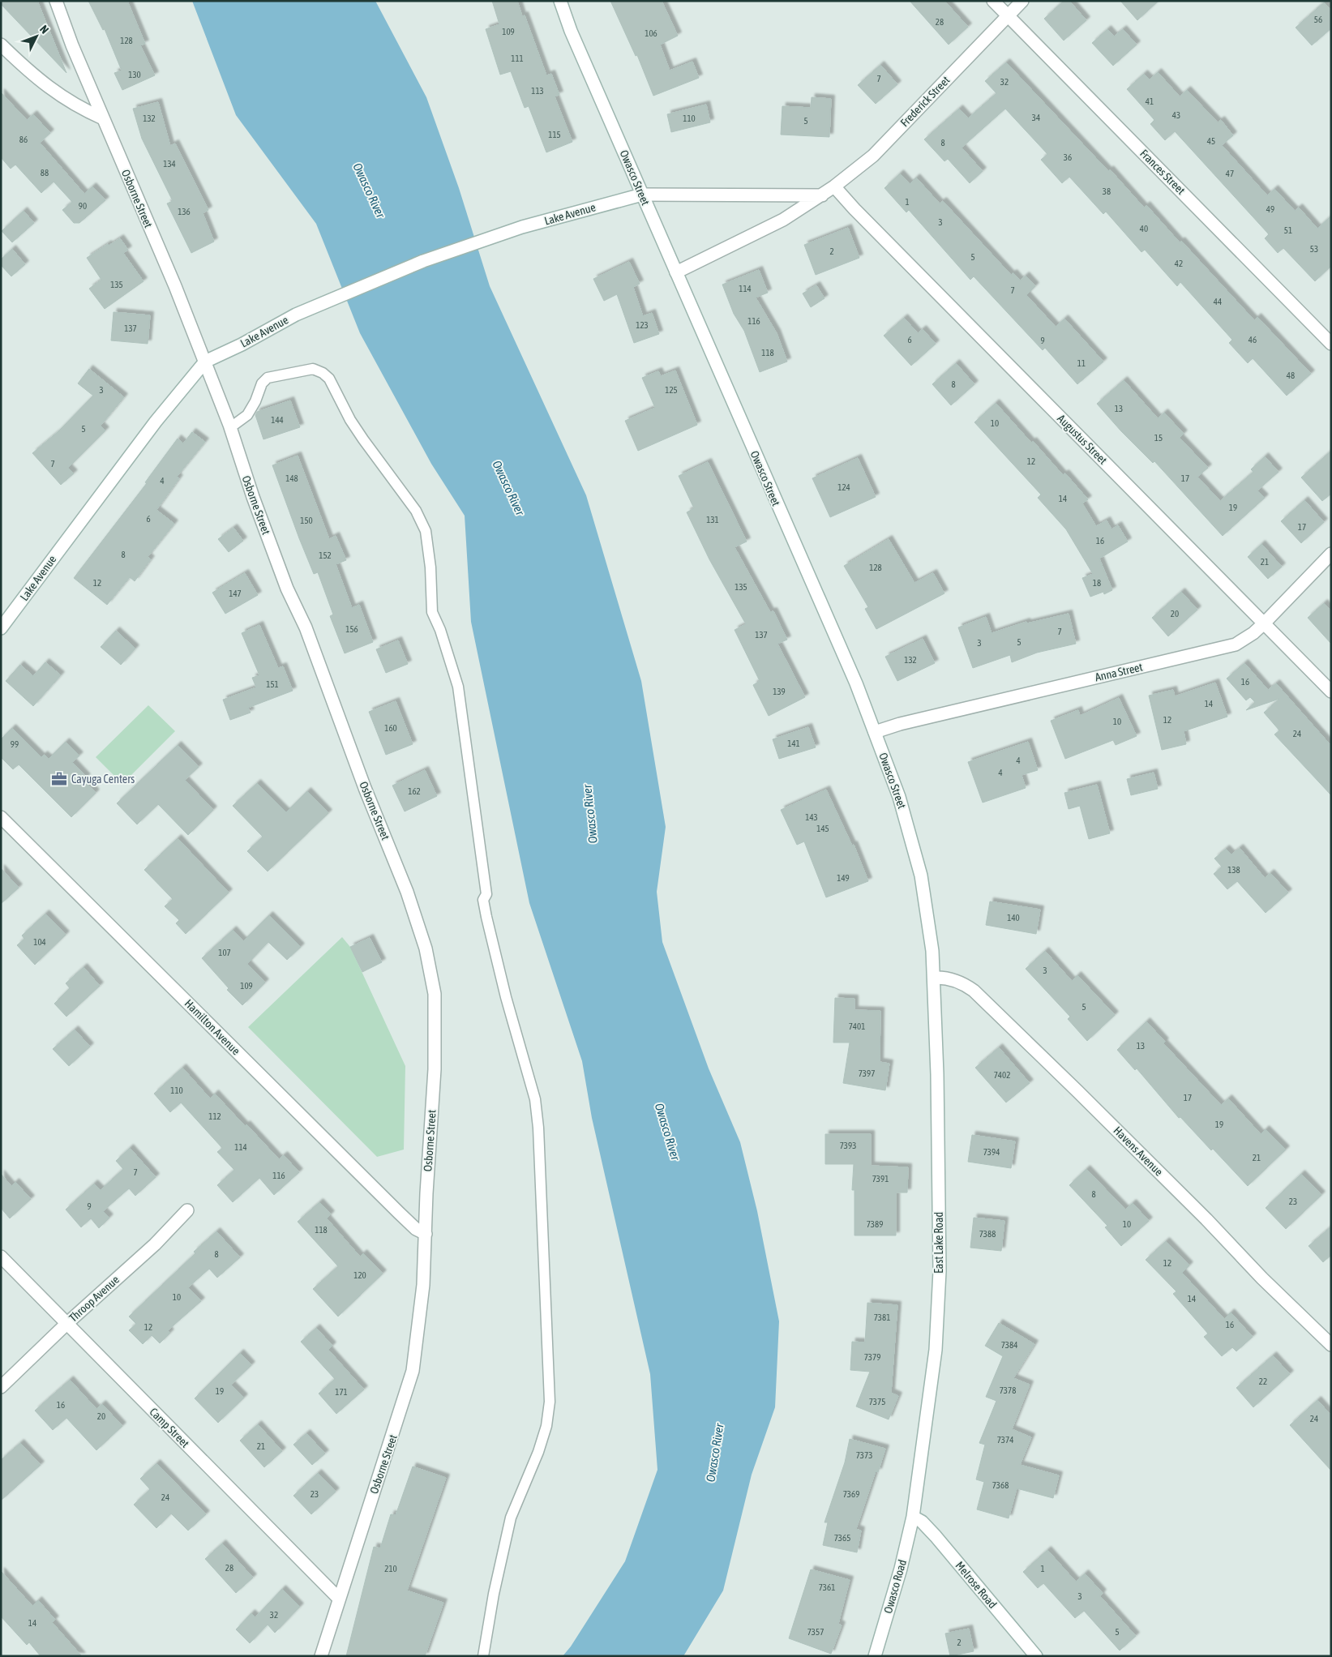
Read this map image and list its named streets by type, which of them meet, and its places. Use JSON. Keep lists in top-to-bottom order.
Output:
{
  "streets": {
    "street": [
      "Frederick Street",
      "Frances Street",
      "Owasco Street",
      "Osborne Street",
      "Lake Avenue",
      "Augustus Street",
      "Anna Street",
      "Hamilton Avenue",
      "Havens Avenue",
      "East Lake Road",
      "Throop Avenue",
      "Camp Street",
      "Melrose Road",
      "Owasco Road"
    ]
  },
  "crossings": [
    ["Frederick Street", "Frances Street"],
    ["Frederick Street", "Owasco Street"],
    ["Frederick Street", "Augustus Street"],
    ["Owasco Street", "Lake Avenue"],
    ["Owasco Street", "Anna Street"],
    ["Owasco Street", "Havens Avenue"],
    ["Owasco Street", "East Lake Road"],
    ["Osborne Street", "Lake Avenue"],
    ["Osborne Street", "Hamilton Avenue"],
    ["Osborne Street", "Camp Street"],
    ["Augustus Street", "Anna Street"],
    ["Havens Avenue", "East Lake Road"],
    ["East Lake Road", "Melrose Road"],
    ["East Lake Road", "Owasco Road"],
    ["Throop Avenue", "Camp Street"],
    ["Melrose Road", "Owasco Road"]
  ],
  "water": ["Owasco River"],
  "places": {
    "office": ["Cayuga Centers"]
  },
  "house_numbers": [
    "56",
    "28",
    "109",
    "106",
    "128",
    "111",
    "130",
    "7",
    "32",
    "113",
    "41",
    "43",
    "34",
    "132",
    "110",
    "5",
    "115",
    "86",
    "45",
    "8",
    "36",
    "134",
    "88",
    "47",
    "38",
    "1",
    "90",
    "49",
    "136",
    "3",
    "40",
    "51",
    "53",
    "2",
    "5",
    "42",
    "135",
    "114",
    "7",
    "44",
    "116",
    "123",
    "137",
    "6",
    "46",
    "9",
    "118",
    "11",
    "48",
    "8",
    "3",
    "125",
    "13",
    "144",
    "10",
    "5",
    "15",
    "12",
    "7",
    "148",
    "17",
    "4",
    "124",
    "14",
    "19",
    "6",
    "131",
    "150",
    "17",
    "16",
    "8",
    "152",
    "21",
    "128",
    "12",
    "18",
    "135",
    "147",
    "20",
    "156",
    "7",
    "137",
    "5",
    "3",
    "132",
    "16",
    "151",
    "139",
    "14",
    "12",
    "10",
    "160",
    "24",
    "141",
    "99",
    "4",
    "4",
    "162",
    "143",
    "145",
    "138",
    "149",
    "140",
    "104",
    "107",
    "3",
    "109",
    "5",
    "7401",
    "13",
    "7397",
    "7402",
    "110",
    "17",
    "112",
    "19",
    "7393",
    "114",
    "7394",
    "21",
    "7",
    "116",
    "7391",
    "8",
    "23",
    "9",
    "7389",
    "10",
    "118",
    "7388",
    "8",
    "12",
    "120",
    "10",
    "14",
    "7381",
    "16",
    "12",
    "7384",
    "7379",
    "22",
    "7378",
    "19",
    "171",
    "7375",
    "16",
    "20",
    "24",
    "7374",
    "21",
    "7373",
    "7368",
    "23",
    "7369",
    "24",
    "7365",
    "28",
    "210",
    "1",
    "7361",
    "3",
    "32",
    "14",
    "7357",
    "5",
    "2"
  ],
  "north": "top right"
}
